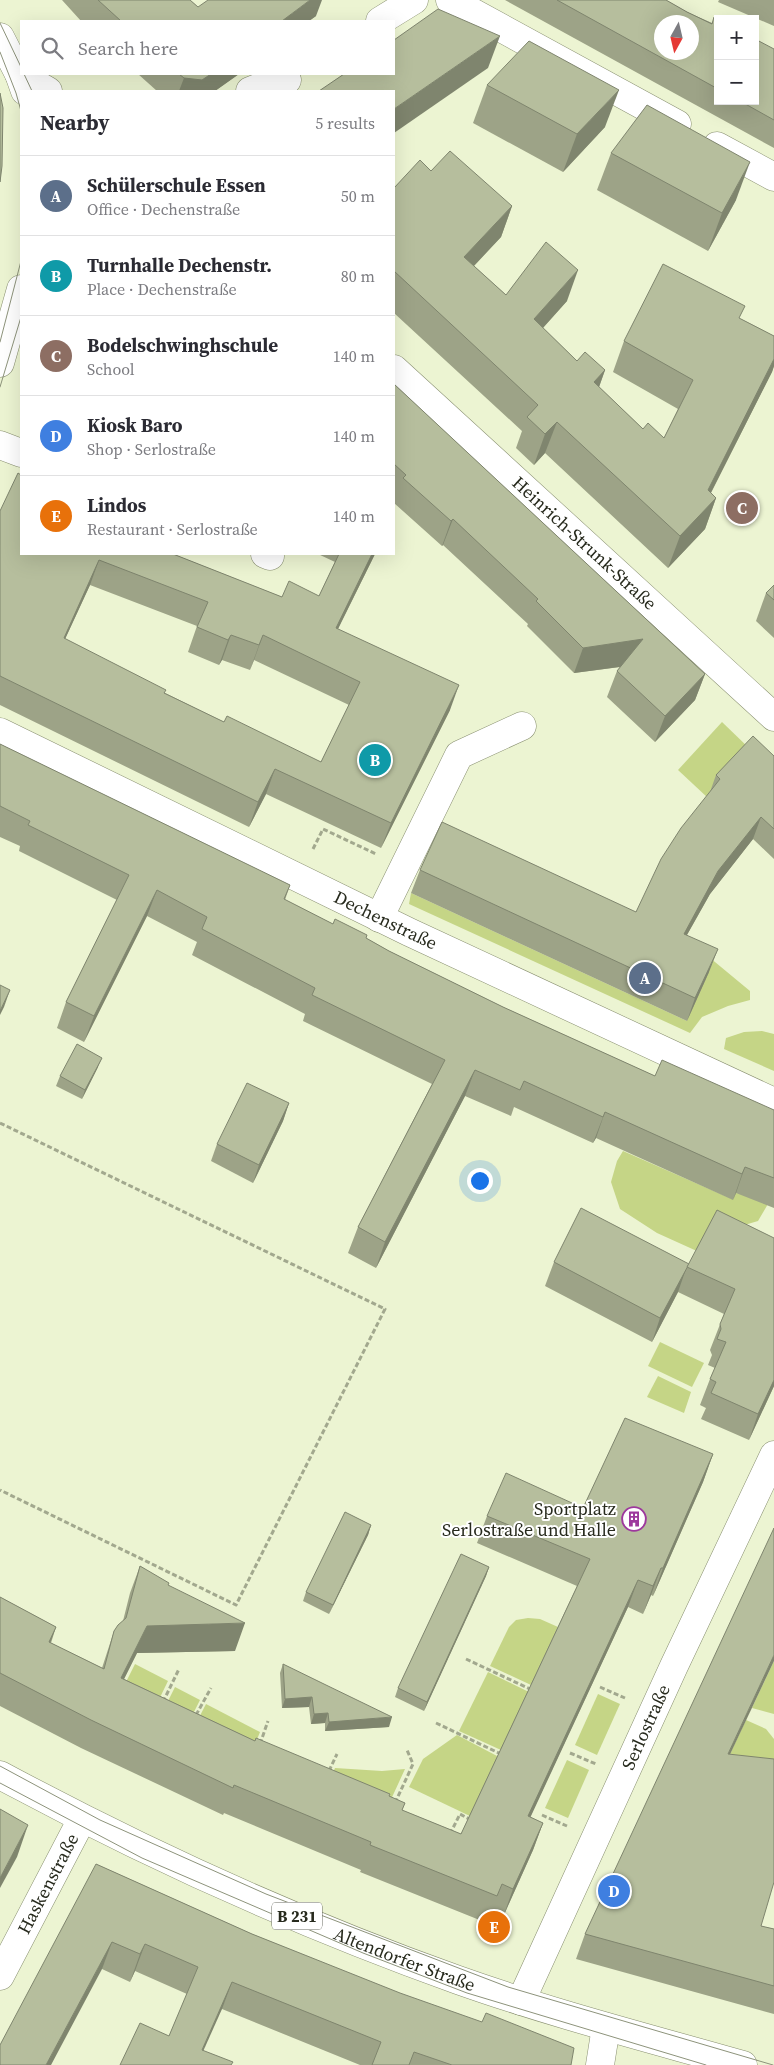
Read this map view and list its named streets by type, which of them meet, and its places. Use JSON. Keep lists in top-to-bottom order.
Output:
{
  "streets": {
    "street": [
      "Heinrich-Strunk-Straße",
      "Dechenstraße",
      "Serlostraße",
      "Haskenstraße",
      "B 231",
      "Altendorfer Straße"
    ]
  },
  "crossings": [
    ["Serlostraße", "Altendorfer Straße"],
    ["Haskenstraße", "Altendorfer Straße"]
  ],
  "places": {
    "building": ["Sportplatz Serlostraße und Halle"]
  },
  "north": "bottom",
  "page": {
    "map_buttons": ["+", "−"],
    "search": "Search here",
    "heading": ["Nearby", "5 results"],
    "list": [
      {
        "mark": "A",
        "name": "Schülerschule Essen",
        "note": "Office · Dechenstraße",
        "value": "50 m"
      },
      {
        "mark": "B",
        "name": "Turnhalle Dechenstr.",
        "note": "Place · Dechenstraße",
        "value": "80 m"
      },
      {
        "mark": "C",
        "name": "Bodelschwinghschule",
        "note": "School",
        "value": "140 m"
      },
      {
        "mark": "D",
        "name": "Kiosk Baro",
        "note": "Shop · Serlostraße",
        "value": "140 m"
      },
      {
        "mark": "E",
        "name": "Lindos",
        "note": "Restaurant · Serlostraße",
        "value": "140 m"
      }
    ],
    "pins": [
      "C",
      "B",
      "A",
      "D",
      "E"
    ]
  }
}
